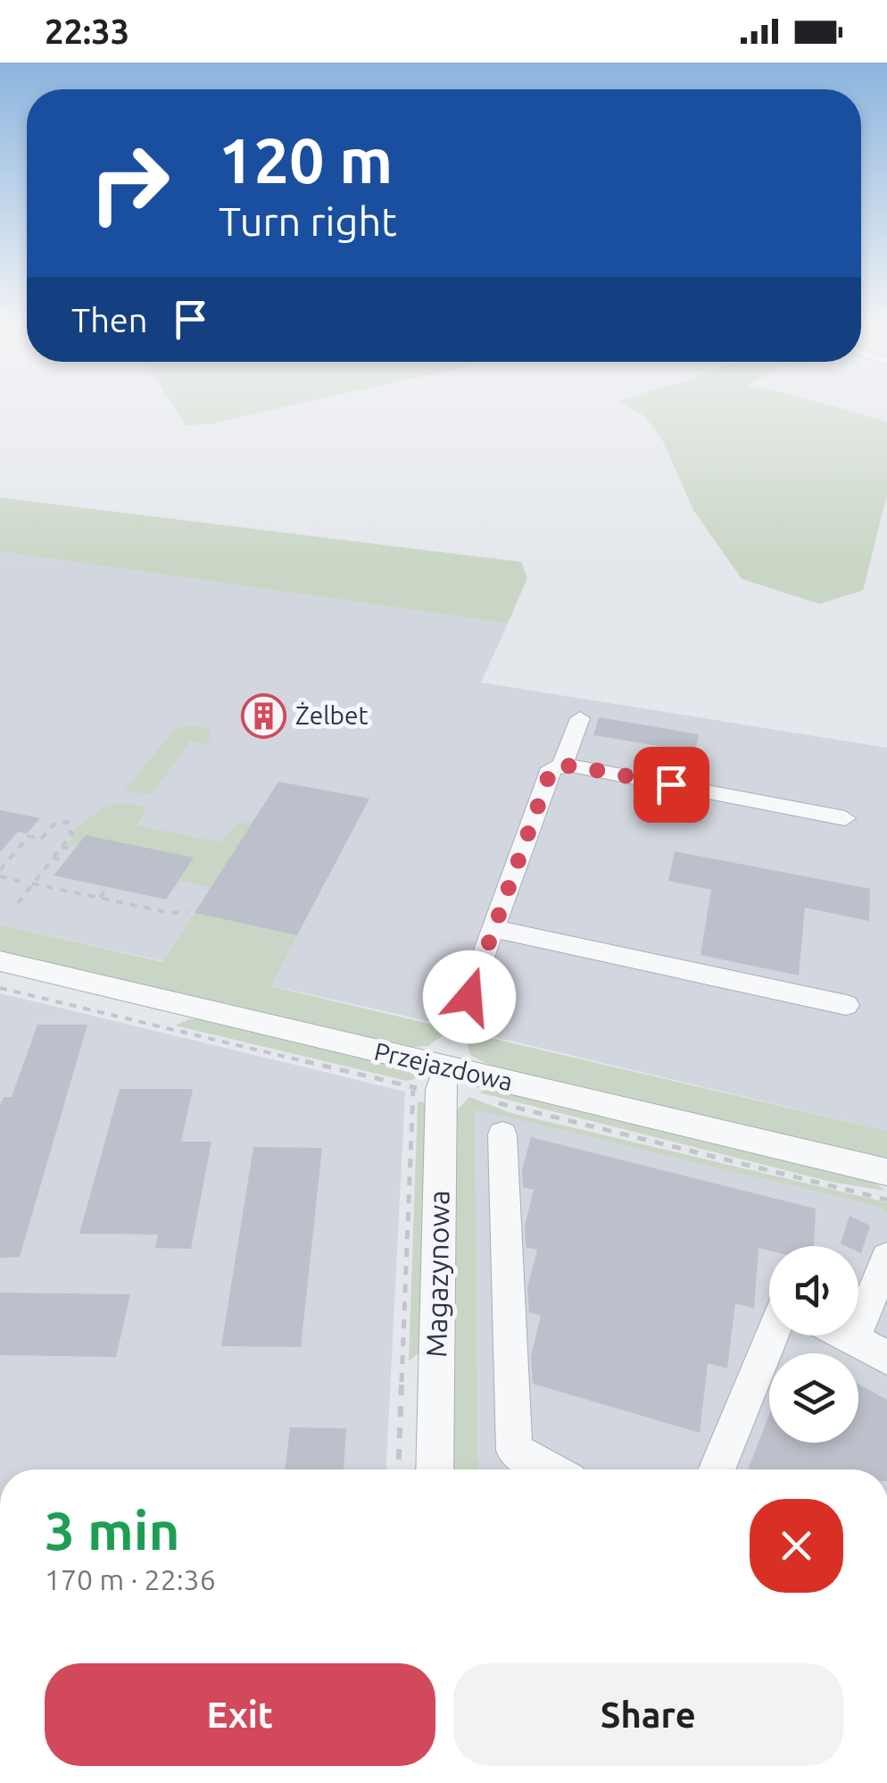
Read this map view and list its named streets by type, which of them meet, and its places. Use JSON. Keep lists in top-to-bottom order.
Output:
{
  "streets": {
    "street": ["Przejazdowa", "Magazynowa"]
  },
  "crossings": [
    ["Przejazdowa", "Magazynowa"]
  ],
  "places": {
    "building": ["Żelbet"]
  },
  "page": {
    "status": "22:33",
    "turn": ["120 m", "Turn right"],
    "then": "Then",
    "heading": ["3 min", "170 m · 22:36"],
    "buttons": ["Exit", "Share"]
  }
}
